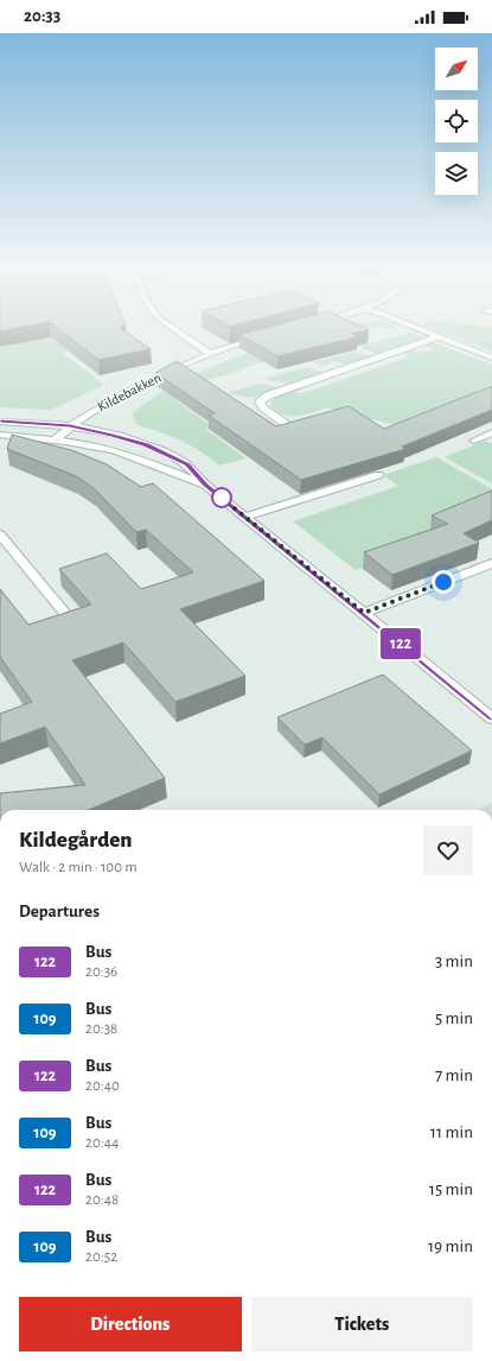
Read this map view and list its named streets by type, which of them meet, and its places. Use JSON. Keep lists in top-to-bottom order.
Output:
{
  "streets": {
    "street": ["Kildebakken"]
  },
  "lines": ["bus line 122"],
  "north": "top right",
  "page": {
    "status": "20:33",
    "on_map": "122",
    "heading": [
      ["Kildegården", "Walk · 2 min · 100 m"],
      "Departures"
    ],
    "list": [
      {
        "mark": "122",
        "name": "Bus",
        "note": "20:36",
        "value": "3 min"
      },
      {
        "mark": "109",
        "name": "Bus",
        "note": "20:38",
        "value": "5 min"
      },
      {
        "mark": "122",
        "name": "Bus",
        "note": "20:40",
        "value": "7 min"
      },
      {
        "mark": "109",
        "name": "Bus",
        "note": "20:44",
        "value": "11 min"
      },
      {
        "mark": "122",
        "name": "Bus",
        "note": "20:48",
        "value": "15 min"
      },
      {
        "mark": "109",
        "name": "Bus",
        "note": "20:52",
        "value": "19 min"
      }
    ],
    "buttons": ["Directions", "Tickets"]
  }
}
